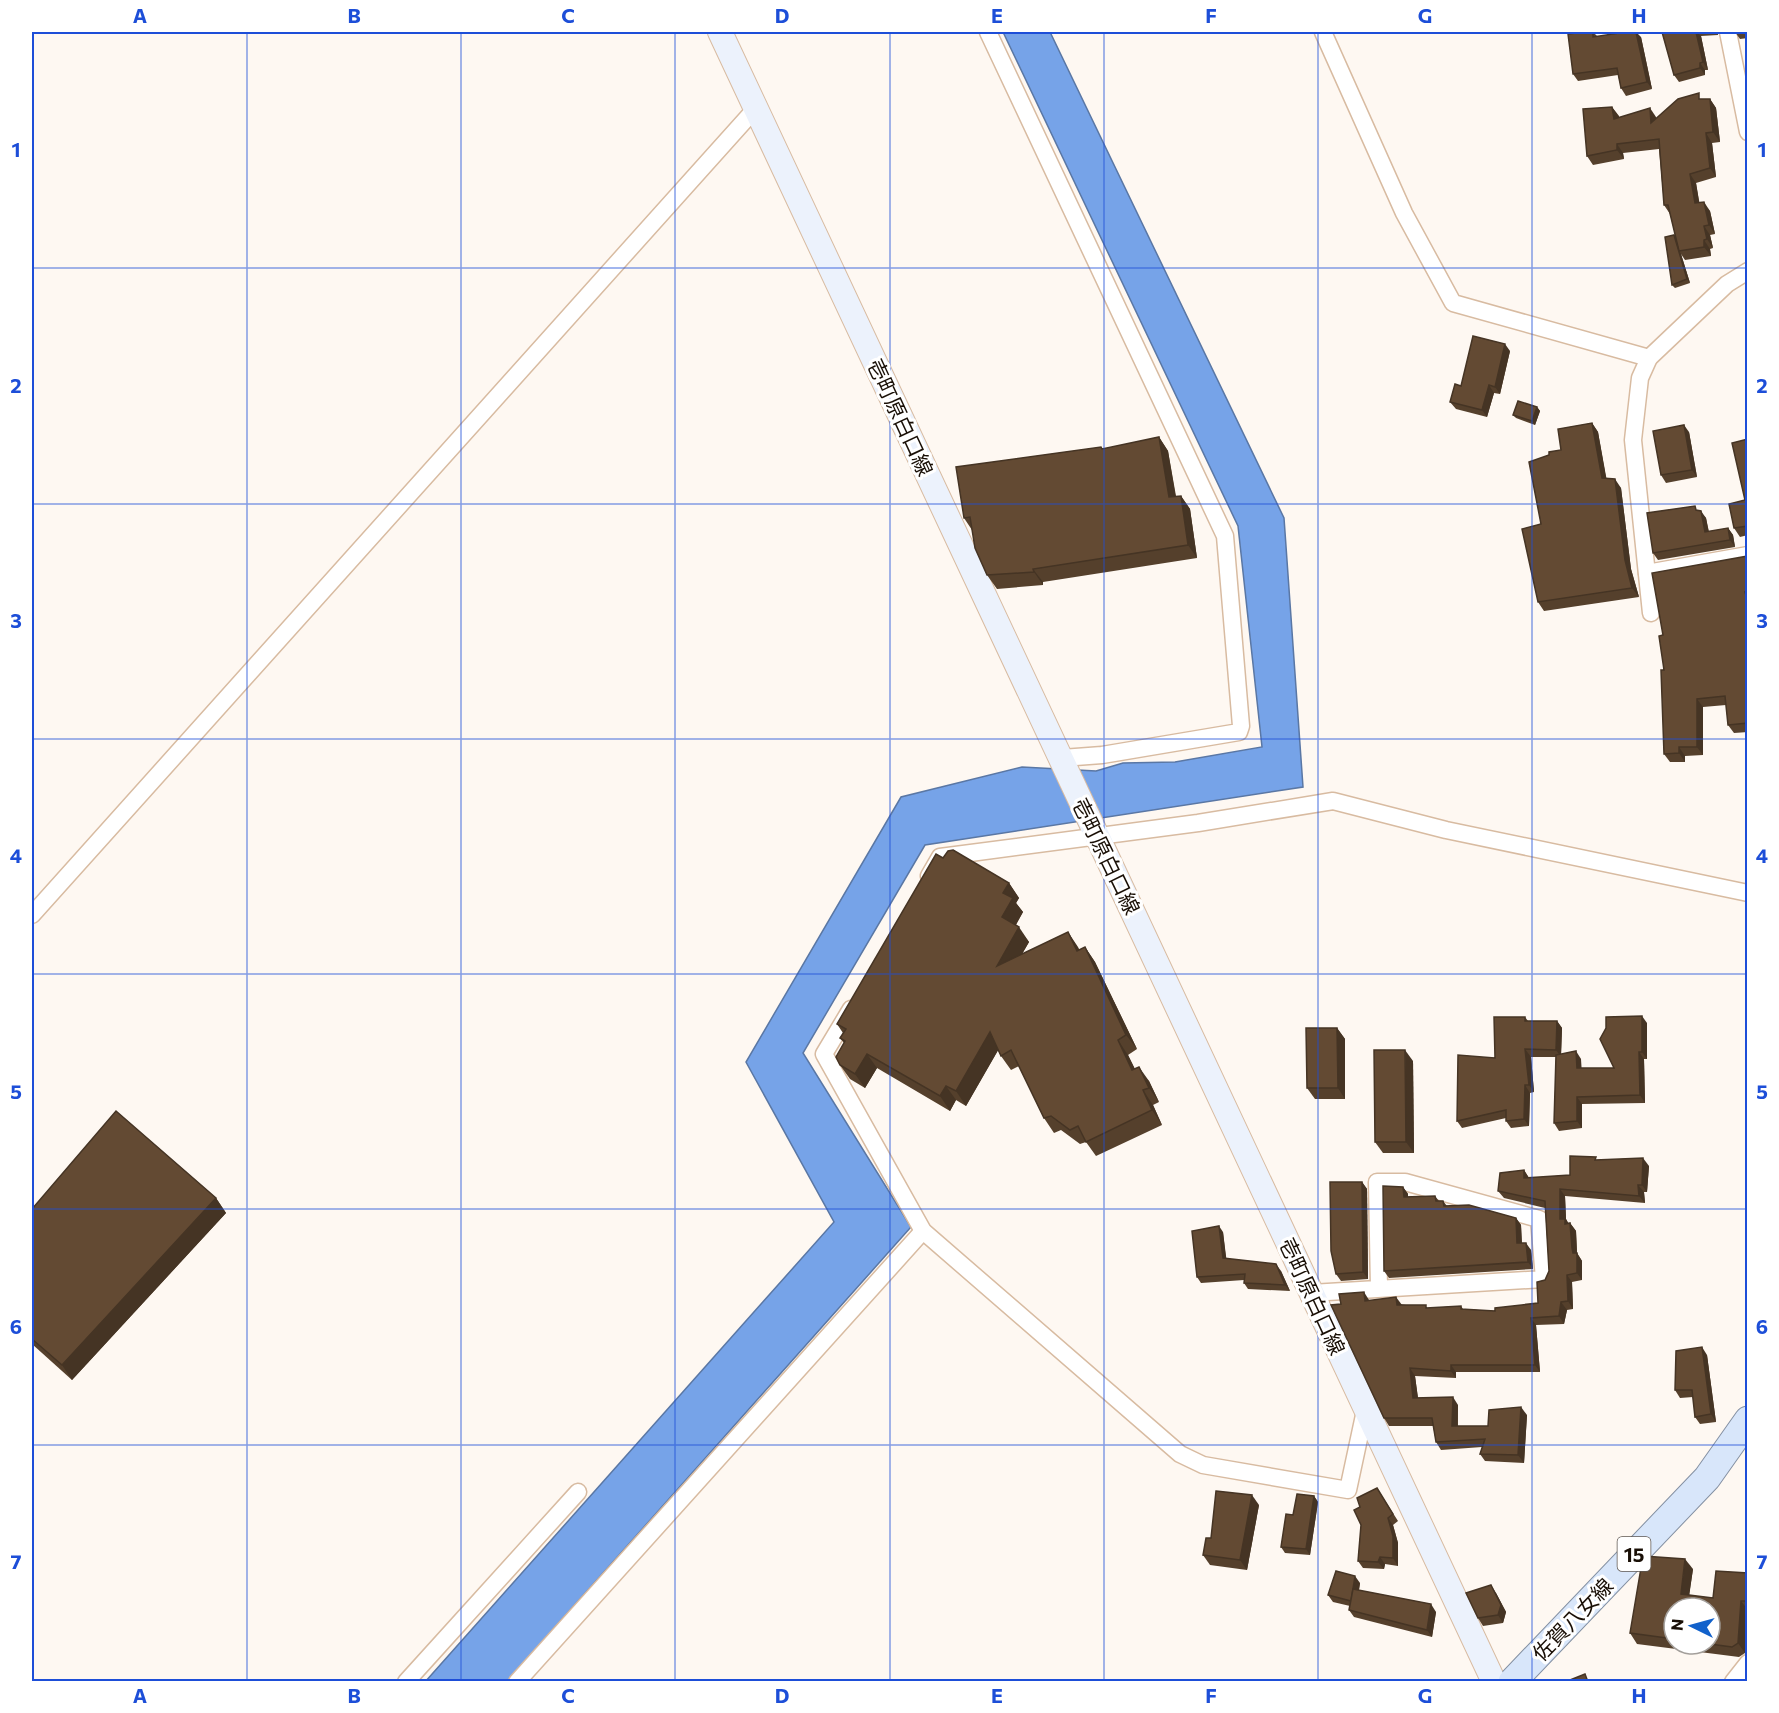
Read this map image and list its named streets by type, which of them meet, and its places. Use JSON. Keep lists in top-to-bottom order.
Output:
{
  "streets": {
    "main road": ["壱町原白口線", "15", "佐賀八女線"]
  },
  "north": "left",
  "grid": {
    "columns": [
      "A",
      "B",
      "C",
      "D",
      "E",
      "F",
      "G",
      "H"
    ],
    "rows": [
      "1",
      "2",
      "3",
      "4",
      "5",
      "6",
      "7"
    ]
  }
}
